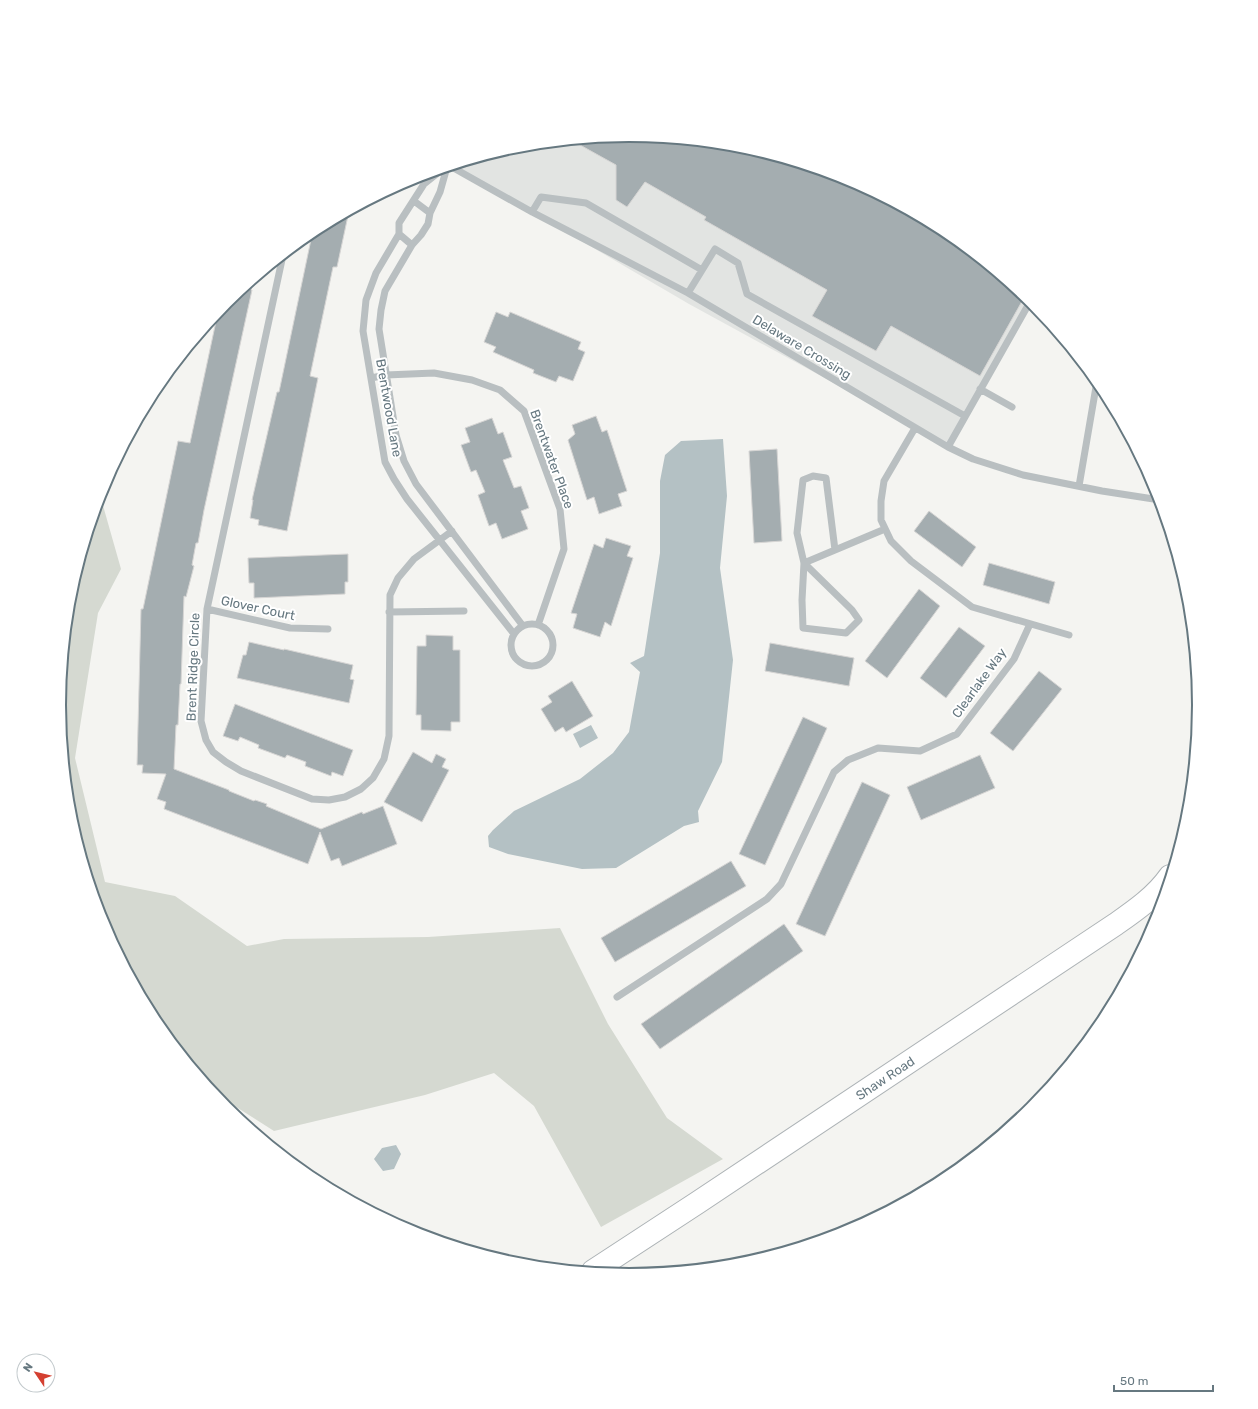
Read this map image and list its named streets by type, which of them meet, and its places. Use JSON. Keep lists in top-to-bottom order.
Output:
{
  "streets": {
    "main road": ["Shaw Road"],
    "street": [
      "Delaware Crossing",
      "Brentwood Lane",
      "Brentwater Place",
      "Glover Court",
      "Brent Ridge Circle",
      "Clearlake Way"
    ]
  },
  "crossings": [
    ["Brentwood Lane", "Brentwater Place"],
    ["Brentwood Lane", "Brent Ridge Circle"],
    ["Glover Court", "Brent Ridge Circle"]
  ],
  "scale_bar": "50 m",
  "north": "top left"
}
